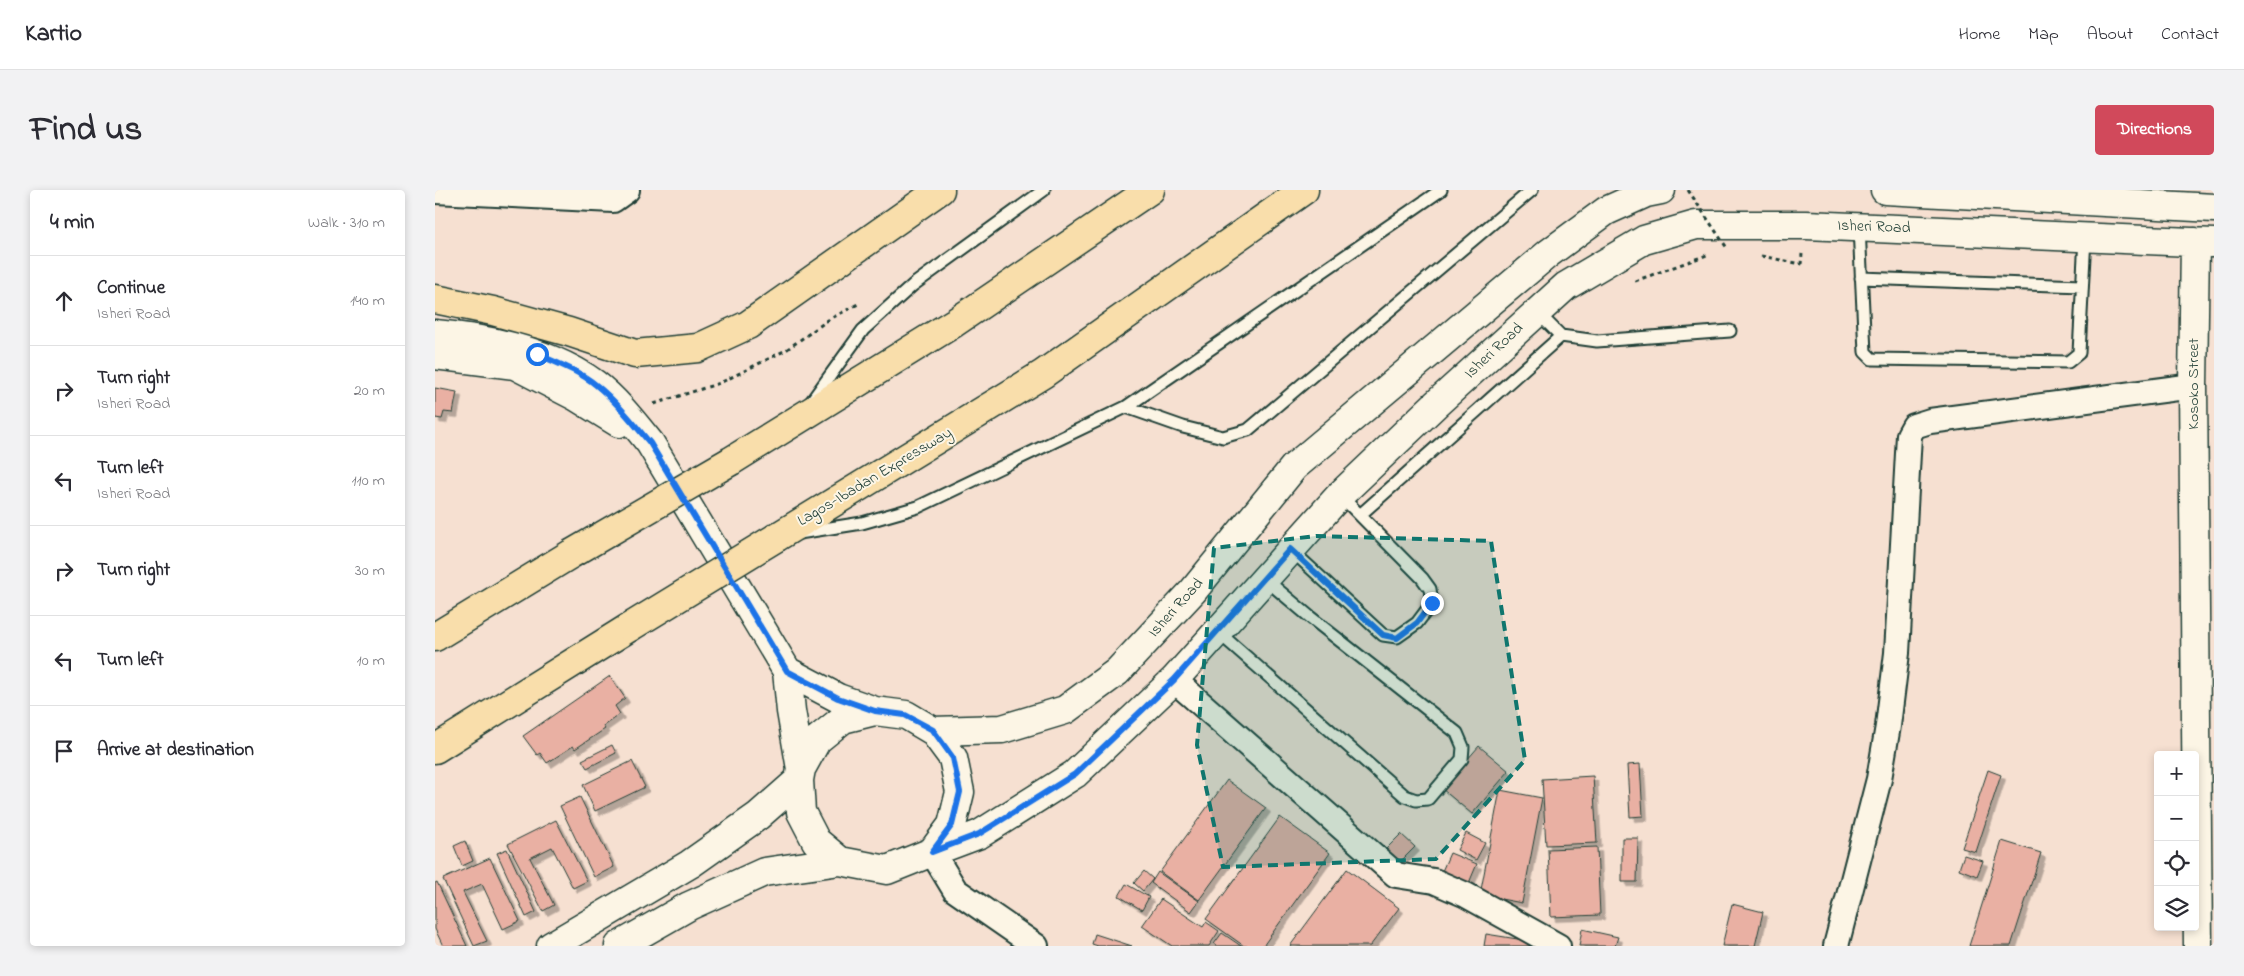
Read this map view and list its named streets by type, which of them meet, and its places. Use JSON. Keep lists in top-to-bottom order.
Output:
{
  "streets": {
    "highway": ["Lagos-Ibadan Expressway"],
    "main road": ["Isheri Road", "Kosoko Street"]
  },
  "crossings": [
    ["Isheri Road", "Kosoko Street"]
  ],
  "page": {
    "header": "Kartio",
    "nav": [
      "Home",
      "Map",
      "About",
      "Contact"
    ],
    "title": "Find us",
    "buttons": "Directions",
    "heading": ["4 min", "Walk · 310 m"],
    "list": [
      ["Continue", "Isheri Road", "140 m"],
      ["Turn right", "Isheri Road", "20 m"],
      ["Turn left", "Isheri Road", "110 m"],
      ["Turn right", "30 m"],
      ["Turn left", "10 m"],
      "Arrive at destination"
    ],
    "map_buttons": ["+", "−"]
  }
}
